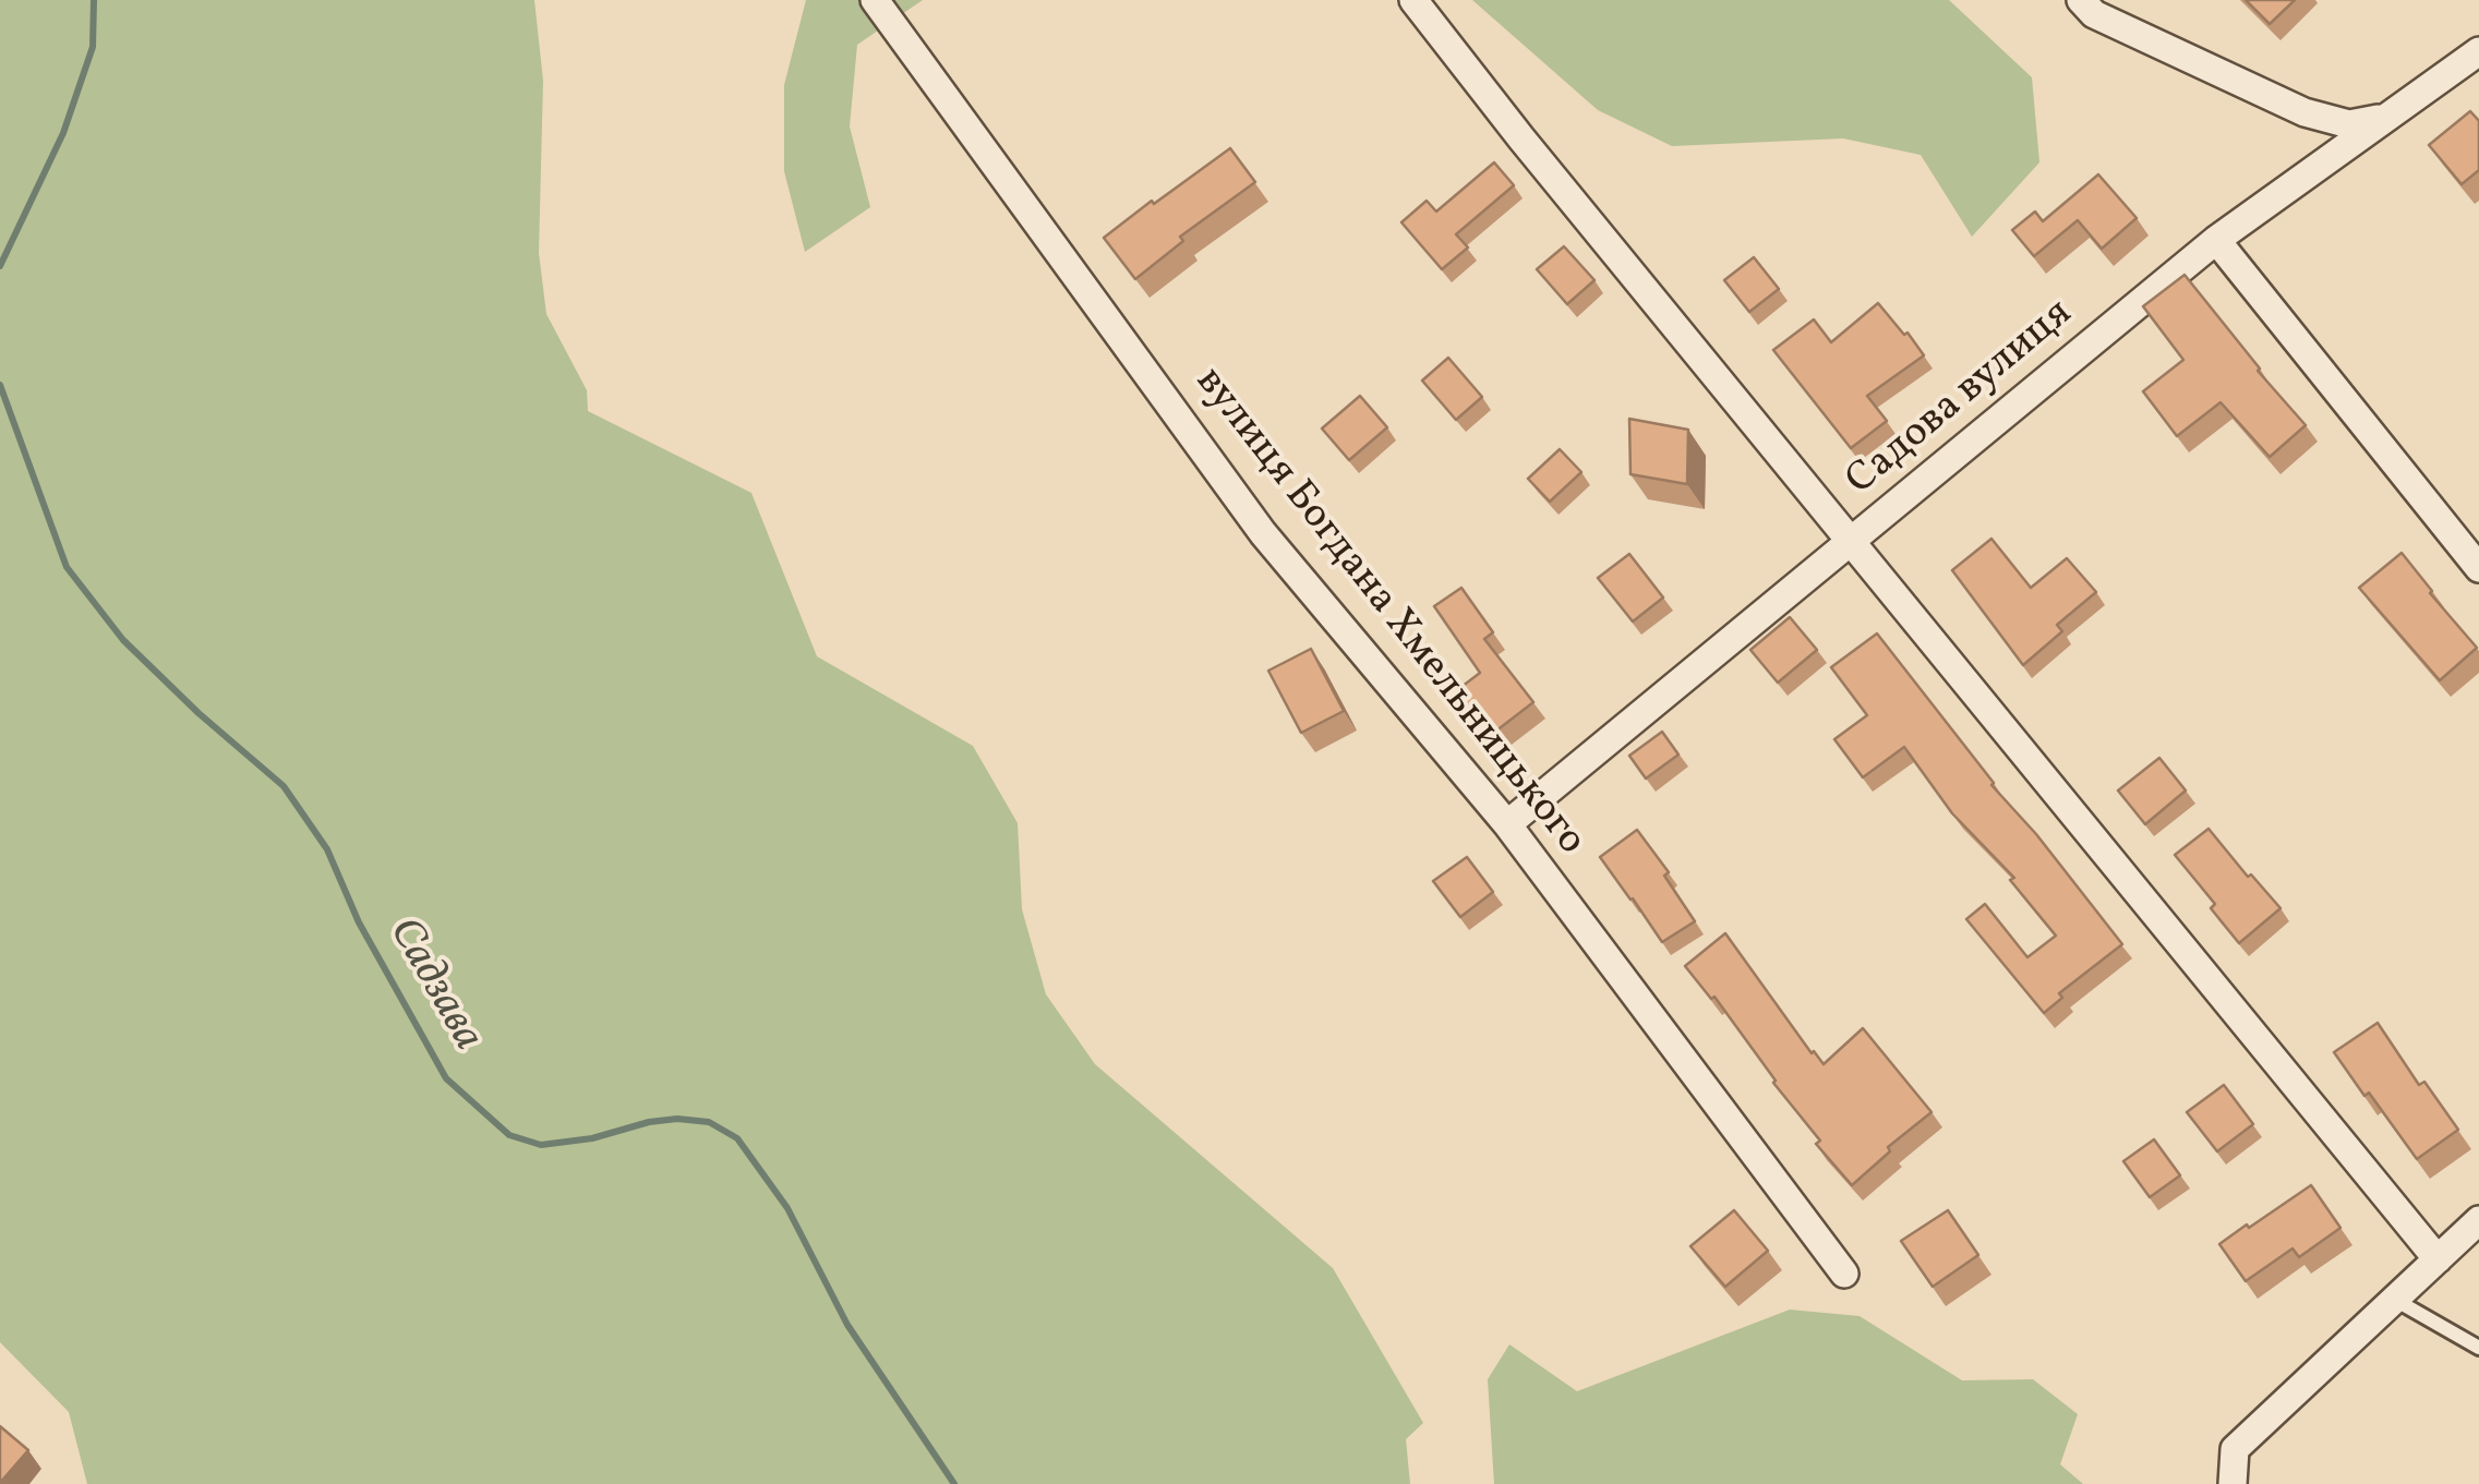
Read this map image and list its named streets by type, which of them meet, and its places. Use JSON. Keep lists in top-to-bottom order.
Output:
{
  "streets": {
    "street": ["Садова вулиця", "вулиця Богдана Хмельницького"]
  },
  "crossings": [
    ["Садова вулиця", "вулиця Богдана Хмельницького"]
  ],
  "water": ["Садзава"]
}
